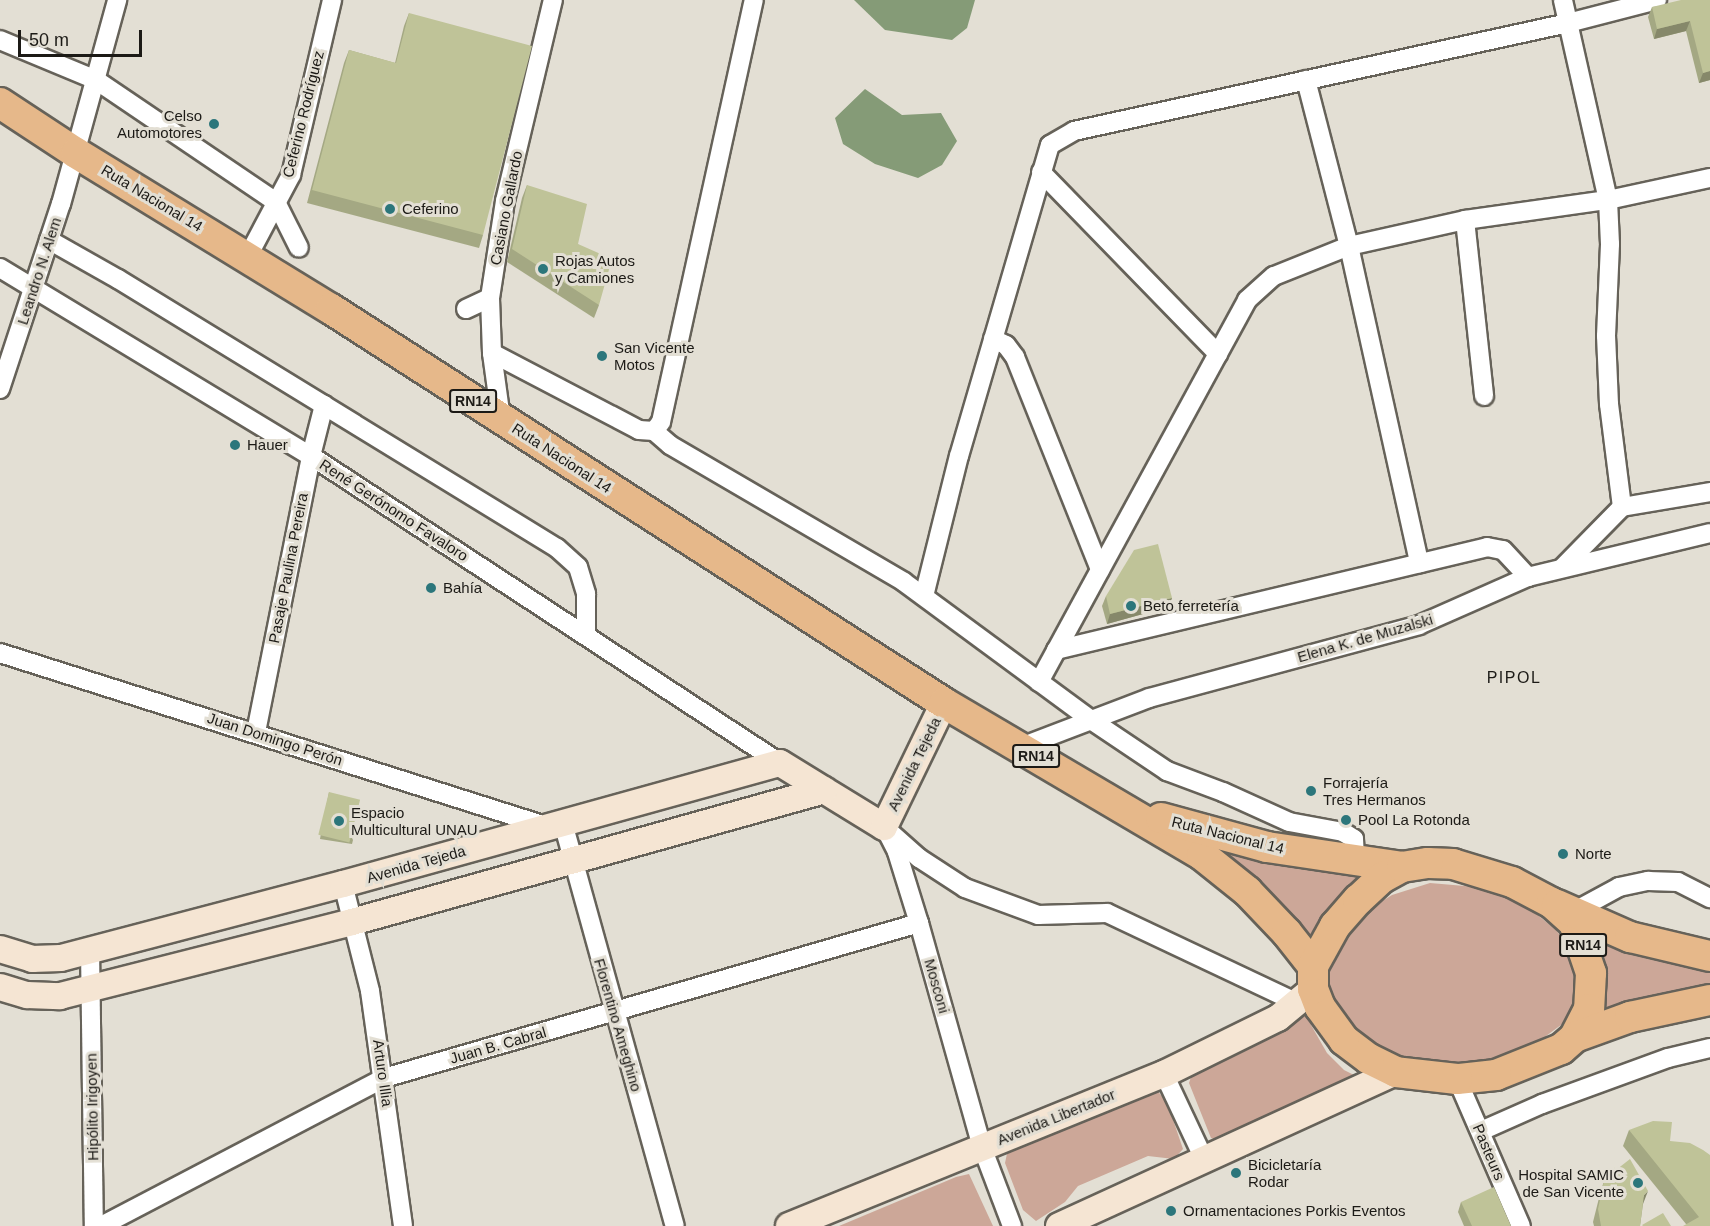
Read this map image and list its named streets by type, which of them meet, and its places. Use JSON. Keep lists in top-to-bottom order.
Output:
{
  "streets": {
    "highway": ["Ruta Nacional 14", "RN14"],
    "main road": ["Avenida Tejeda", "Avenida Libertador"],
    "street": [
      "Ceferino Rodríguez",
      "Casiano Gallardo",
      "Leandro N. Alem",
      "René Gerónomo Favaloro",
      "Pasaje Paulina Pereira",
      "Elena K. de Muzalski",
      "Juan Domingo Perón",
      "Mosconi",
      "Florentino Ameghino",
      "Juan B. Cabral",
      "Arturo Illia",
      "Hipólito Irigoyen",
      "Pasteurs"
    ]
  },
  "crossings": [
    ["Ceferino Rodríguez", "Ruta Nacional 14"],
    ["Ruta Nacional 14", "Casiano Gallardo"],
    ["Ruta Nacional 14", "Leandro N. Alem"],
    ["Ruta Nacional 14", "Elena K. de Muzalski"],
    ["Ruta Nacional 14", "Avenida Tejeda"],
    ["Ruta Nacional 14", "Avenida Libertador"],
    ["Ruta Nacional 14", "Pasteurs"],
    ["Leandro N. Alem", "René Gerónomo Favaloro"],
    ["René Gerónomo Favaloro", "Pasaje Paulina Pereira"],
    ["René Gerónomo Favaloro", "Avenida Tejeda"],
    ["Pasaje Paulina Pereira", "Juan Domingo Perón"],
    ["Juan Domingo Perón", "Avenida Tejeda"],
    ["Juan Domingo Perón", "Florentino Ameghino"],
    ["Avenida Tejeda", "Mosconi"],
    ["Avenida Tejeda", "Florentino Ameghino"],
    ["Avenida Tejeda", "Arturo Illia"],
    ["Avenida Tejeda", "Hipólito Irigoyen"],
    ["Mosconi", "Juan B. Cabral"],
    ["Mosconi", "Avenida Libertador"],
    ["Florentino Ameghino", "Juan B. Cabral"],
    ["Juan B. Cabral", "Arturo Illia"]
  ],
  "districts": ["PIPOL"],
  "places": [
    "Celso Automotores",
    "Ceferino",
    "Rojas Autos y Camiones",
    "San Vicente Motos",
    "Hauer",
    "Bahía",
    "Beto ferretería",
    "Forrajería Tres Hermanos",
    "Pool La Rotonda",
    "Espacio Multicultural UNAU",
    "Norte",
    "Bicicletaría Rodar",
    "Hospital SAMIC de San Vicente",
    "Ornamentaciones Porkis Eventos"
  ],
  "scale_bar": "50 m"
}
